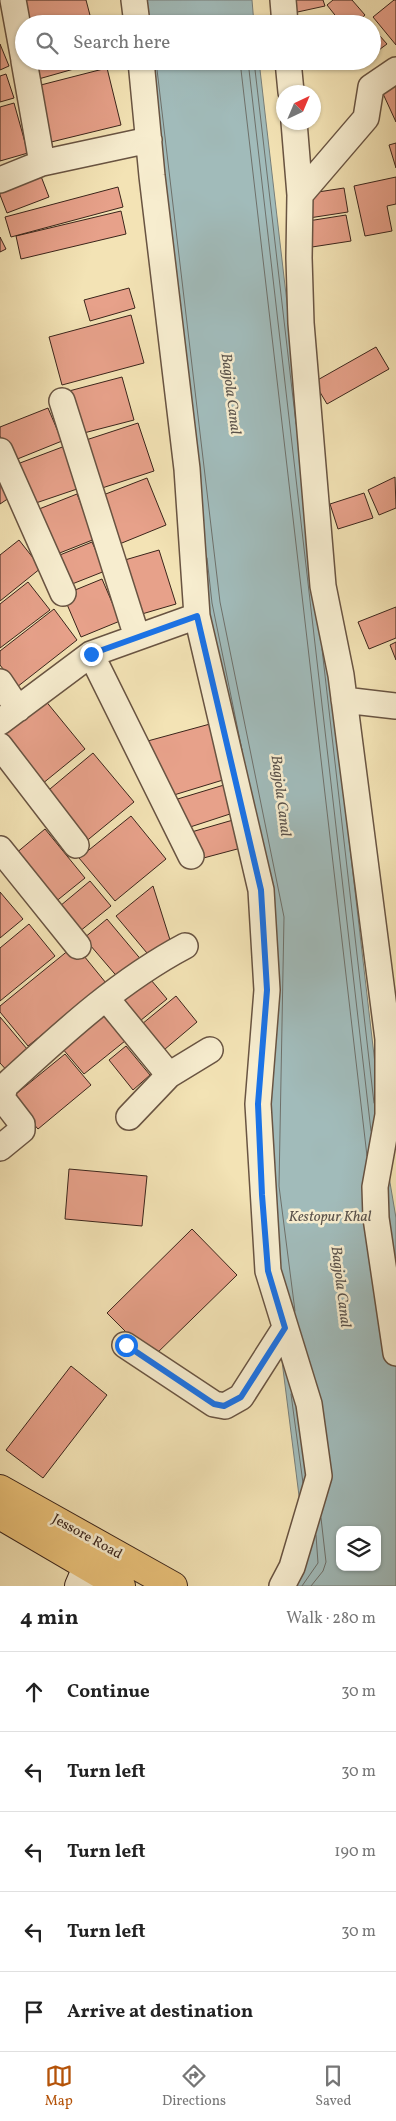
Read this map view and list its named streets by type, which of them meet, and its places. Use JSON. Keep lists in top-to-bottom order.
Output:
{
  "streets": {
    "main road": ["Jessore Road"]
  },
  "water": ["Bagjola Canal", "Kestopur Khal"],
  "north": "top right",
  "page": {
    "search": "Search here",
    "heading": ["4 min", "Walk · 280 m"],
    "list": [
      ["Continue", "30 m"],
      ["Turn left", "30 m"],
      ["Turn left", "190 m"],
      ["Turn left", "30 m"],
      "Arrive at destination"
    ],
    "nav": ["Map", "Directions", "Saved"]
  }
}
